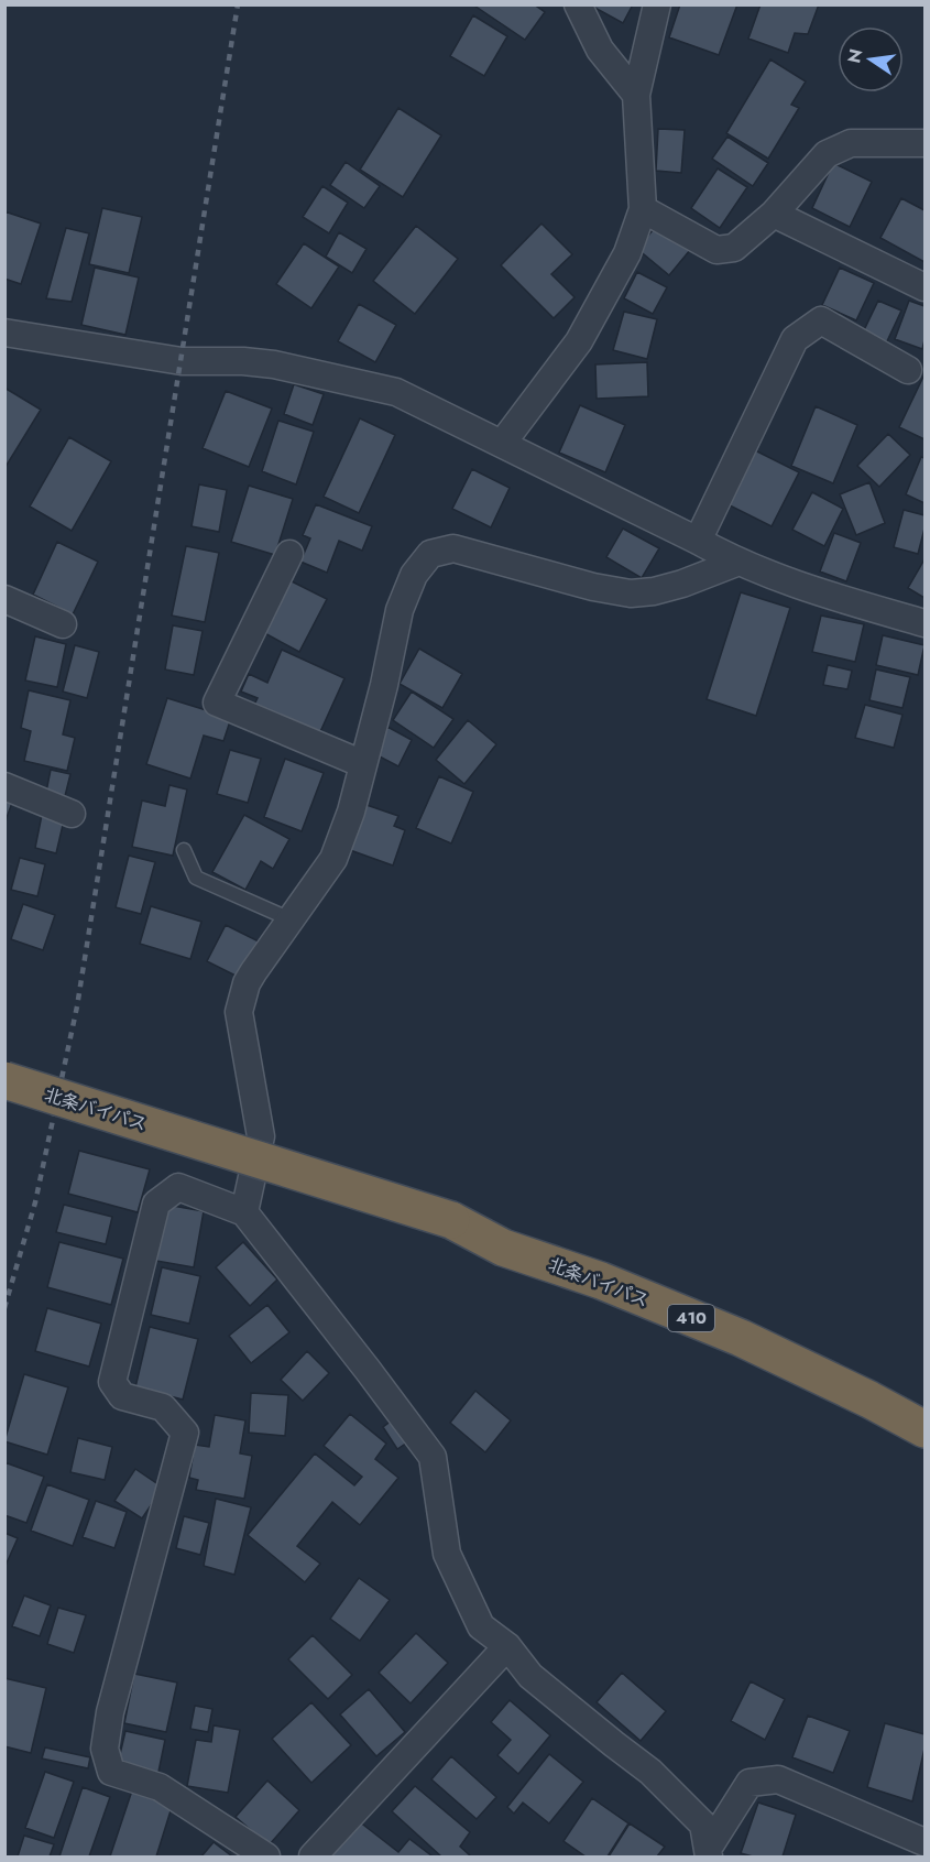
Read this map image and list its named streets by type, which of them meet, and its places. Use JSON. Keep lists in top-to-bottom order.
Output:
{
  "streets": {
    "highway": ["北条バイパス", "410"]
  },
  "north": "left"
}
